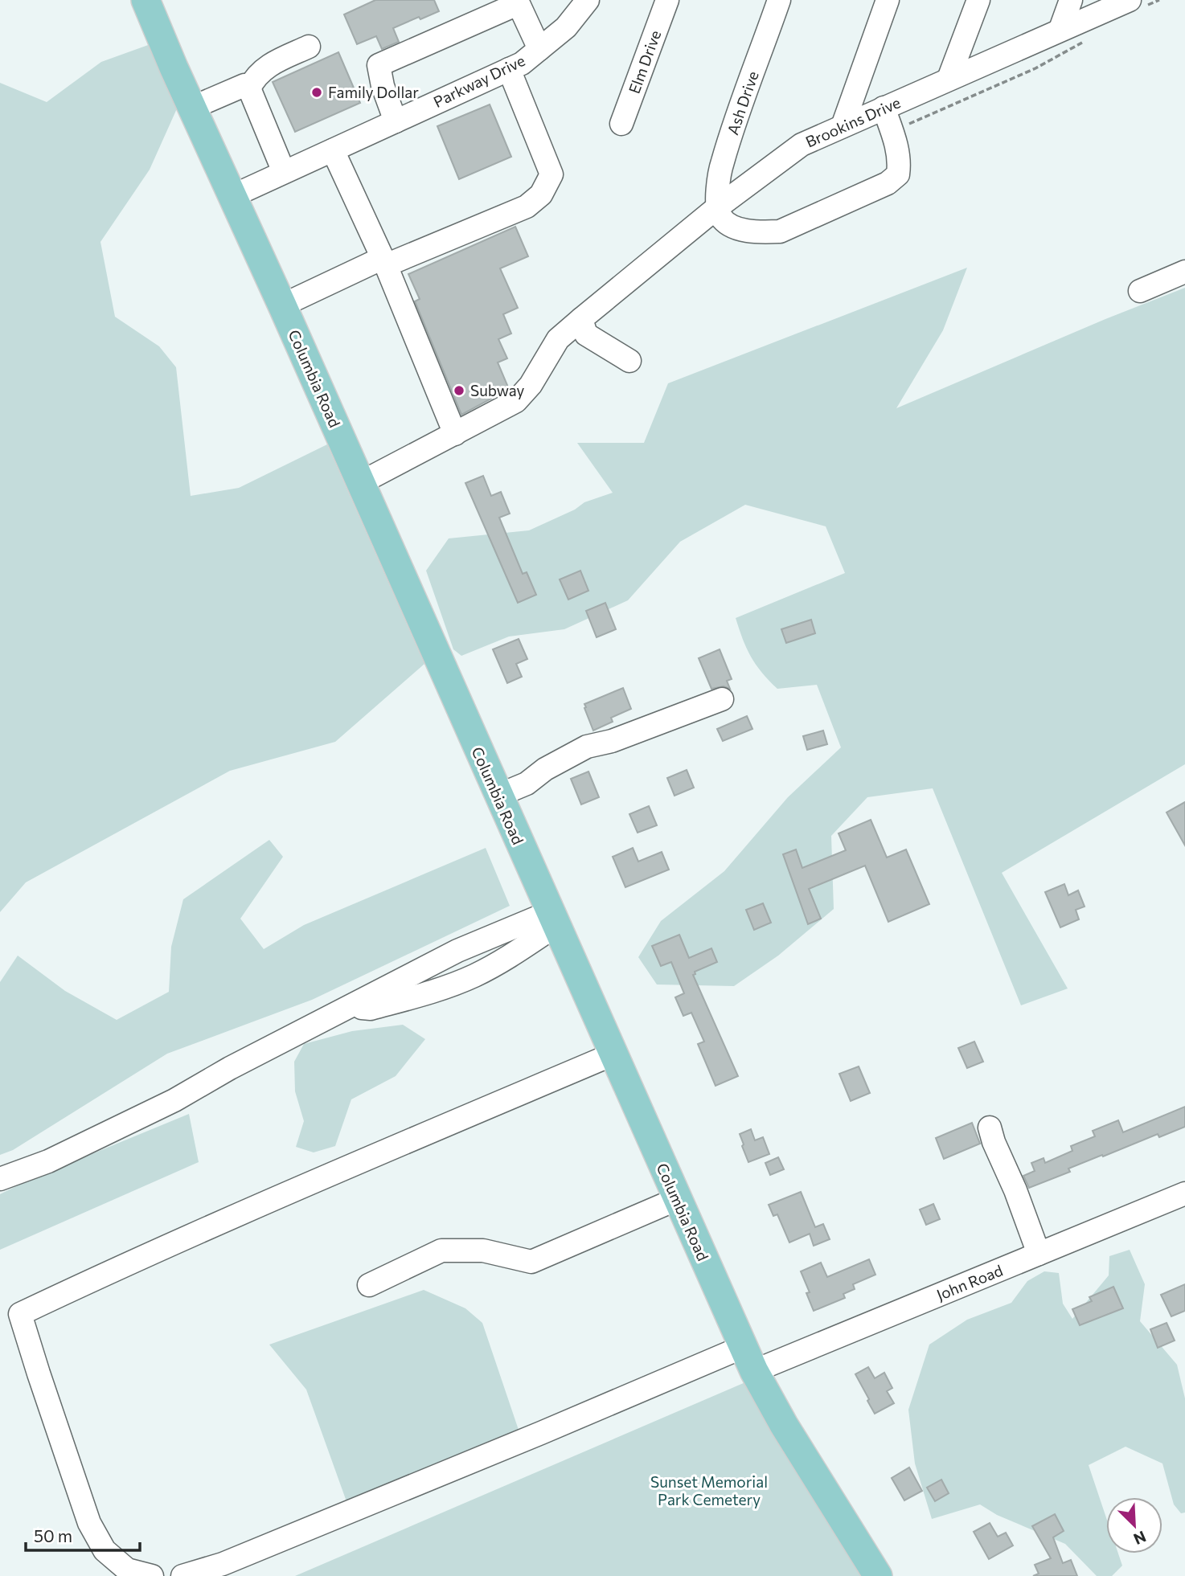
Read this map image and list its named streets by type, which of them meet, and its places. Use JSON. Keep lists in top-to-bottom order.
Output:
{
  "streets": {
    "main road": ["Columbia Road"],
    "street": [
      "Elm Drive",
      "Parkway Drive",
      "Ash Drive",
      "Brookins Drive",
      "John Road"
    ]
  },
  "crossings": [
    ["Parkway Drive", "Columbia Road"],
    ["Ash Drive", "Brookins Drive"],
    ["Brookins Drive", "Columbia Road"],
    ["Columbia Road", "John Road"]
  ],
  "parks": ["Sunset Memorial Park Cemetery"],
  "places": ["Family Dollar", "Subway"],
  "scale_bar": "50 m",
  "north": "bottom right"
}
